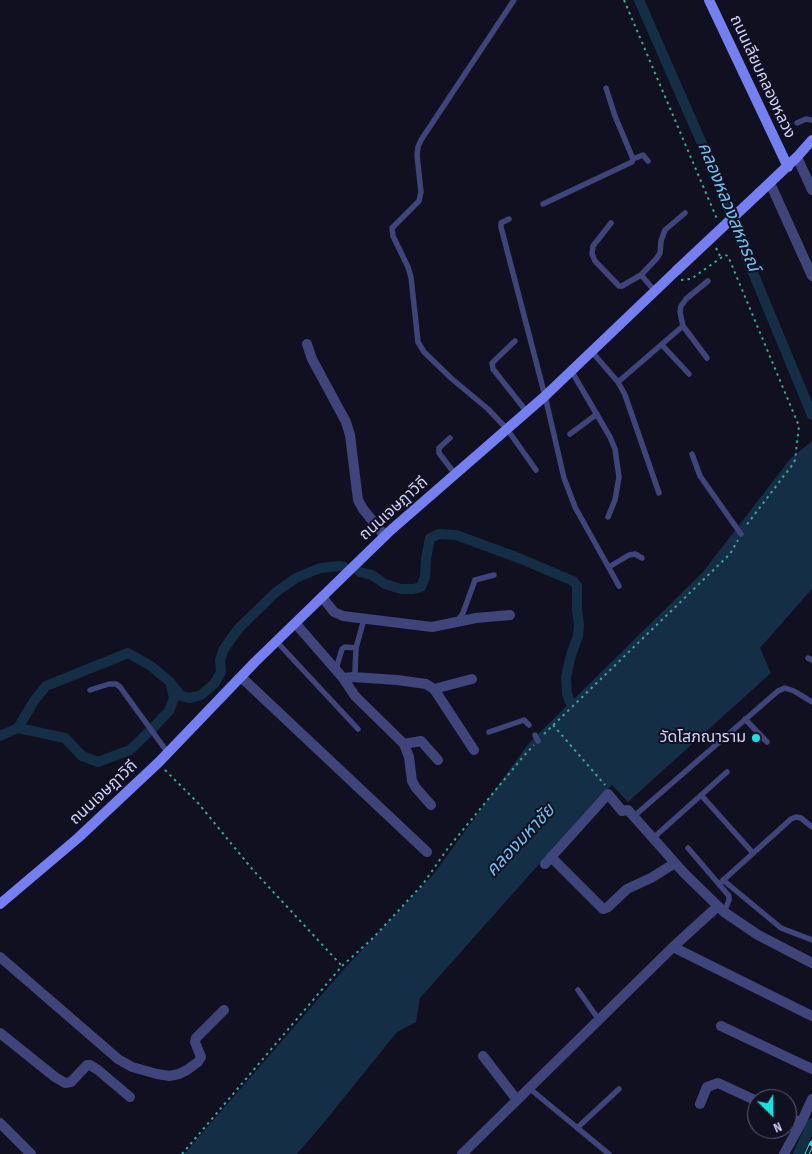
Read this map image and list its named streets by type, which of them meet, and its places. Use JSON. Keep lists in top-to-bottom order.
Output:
{
  "streets": {
    "street": ["ถนนเลียบคลองหลวง", "ถนนเจษฎาวิถี"]
  },
  "crossings": [
    ["ถนนเลียบคลองหลวง", "ถนนเจษฎาวิถี"]
  ],
  "water": ["คลองหลวงสหกรณ์", "คลองมหาชัย"],
  "places": ["วัดโสภณาราม"],
  "north": "bottom right"
}
